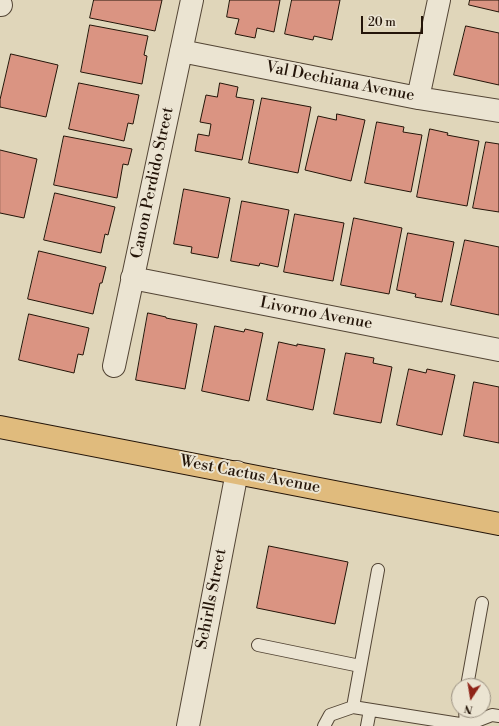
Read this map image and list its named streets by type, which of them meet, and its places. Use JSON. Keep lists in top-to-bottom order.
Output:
{
  "streets": {
    "main road": ["West Cactus Avenue"],
    "street": [
      "Val Dechiana Avenue",
      "Canon Perdido Street",
      "Livorno Avenue",
      "Schirlls Street"
    ]
  },
  "crossings": [
    ["Val Dechiana Avenue", "Canon Perdido Street"],
    ["Canon Perdido Street", "Livorno Avenue"],
    ["West Cactus Avenue", "Schirlls Street"]
  ],
  "scale_bar": "20 m",
  "north": "bottom"
}
